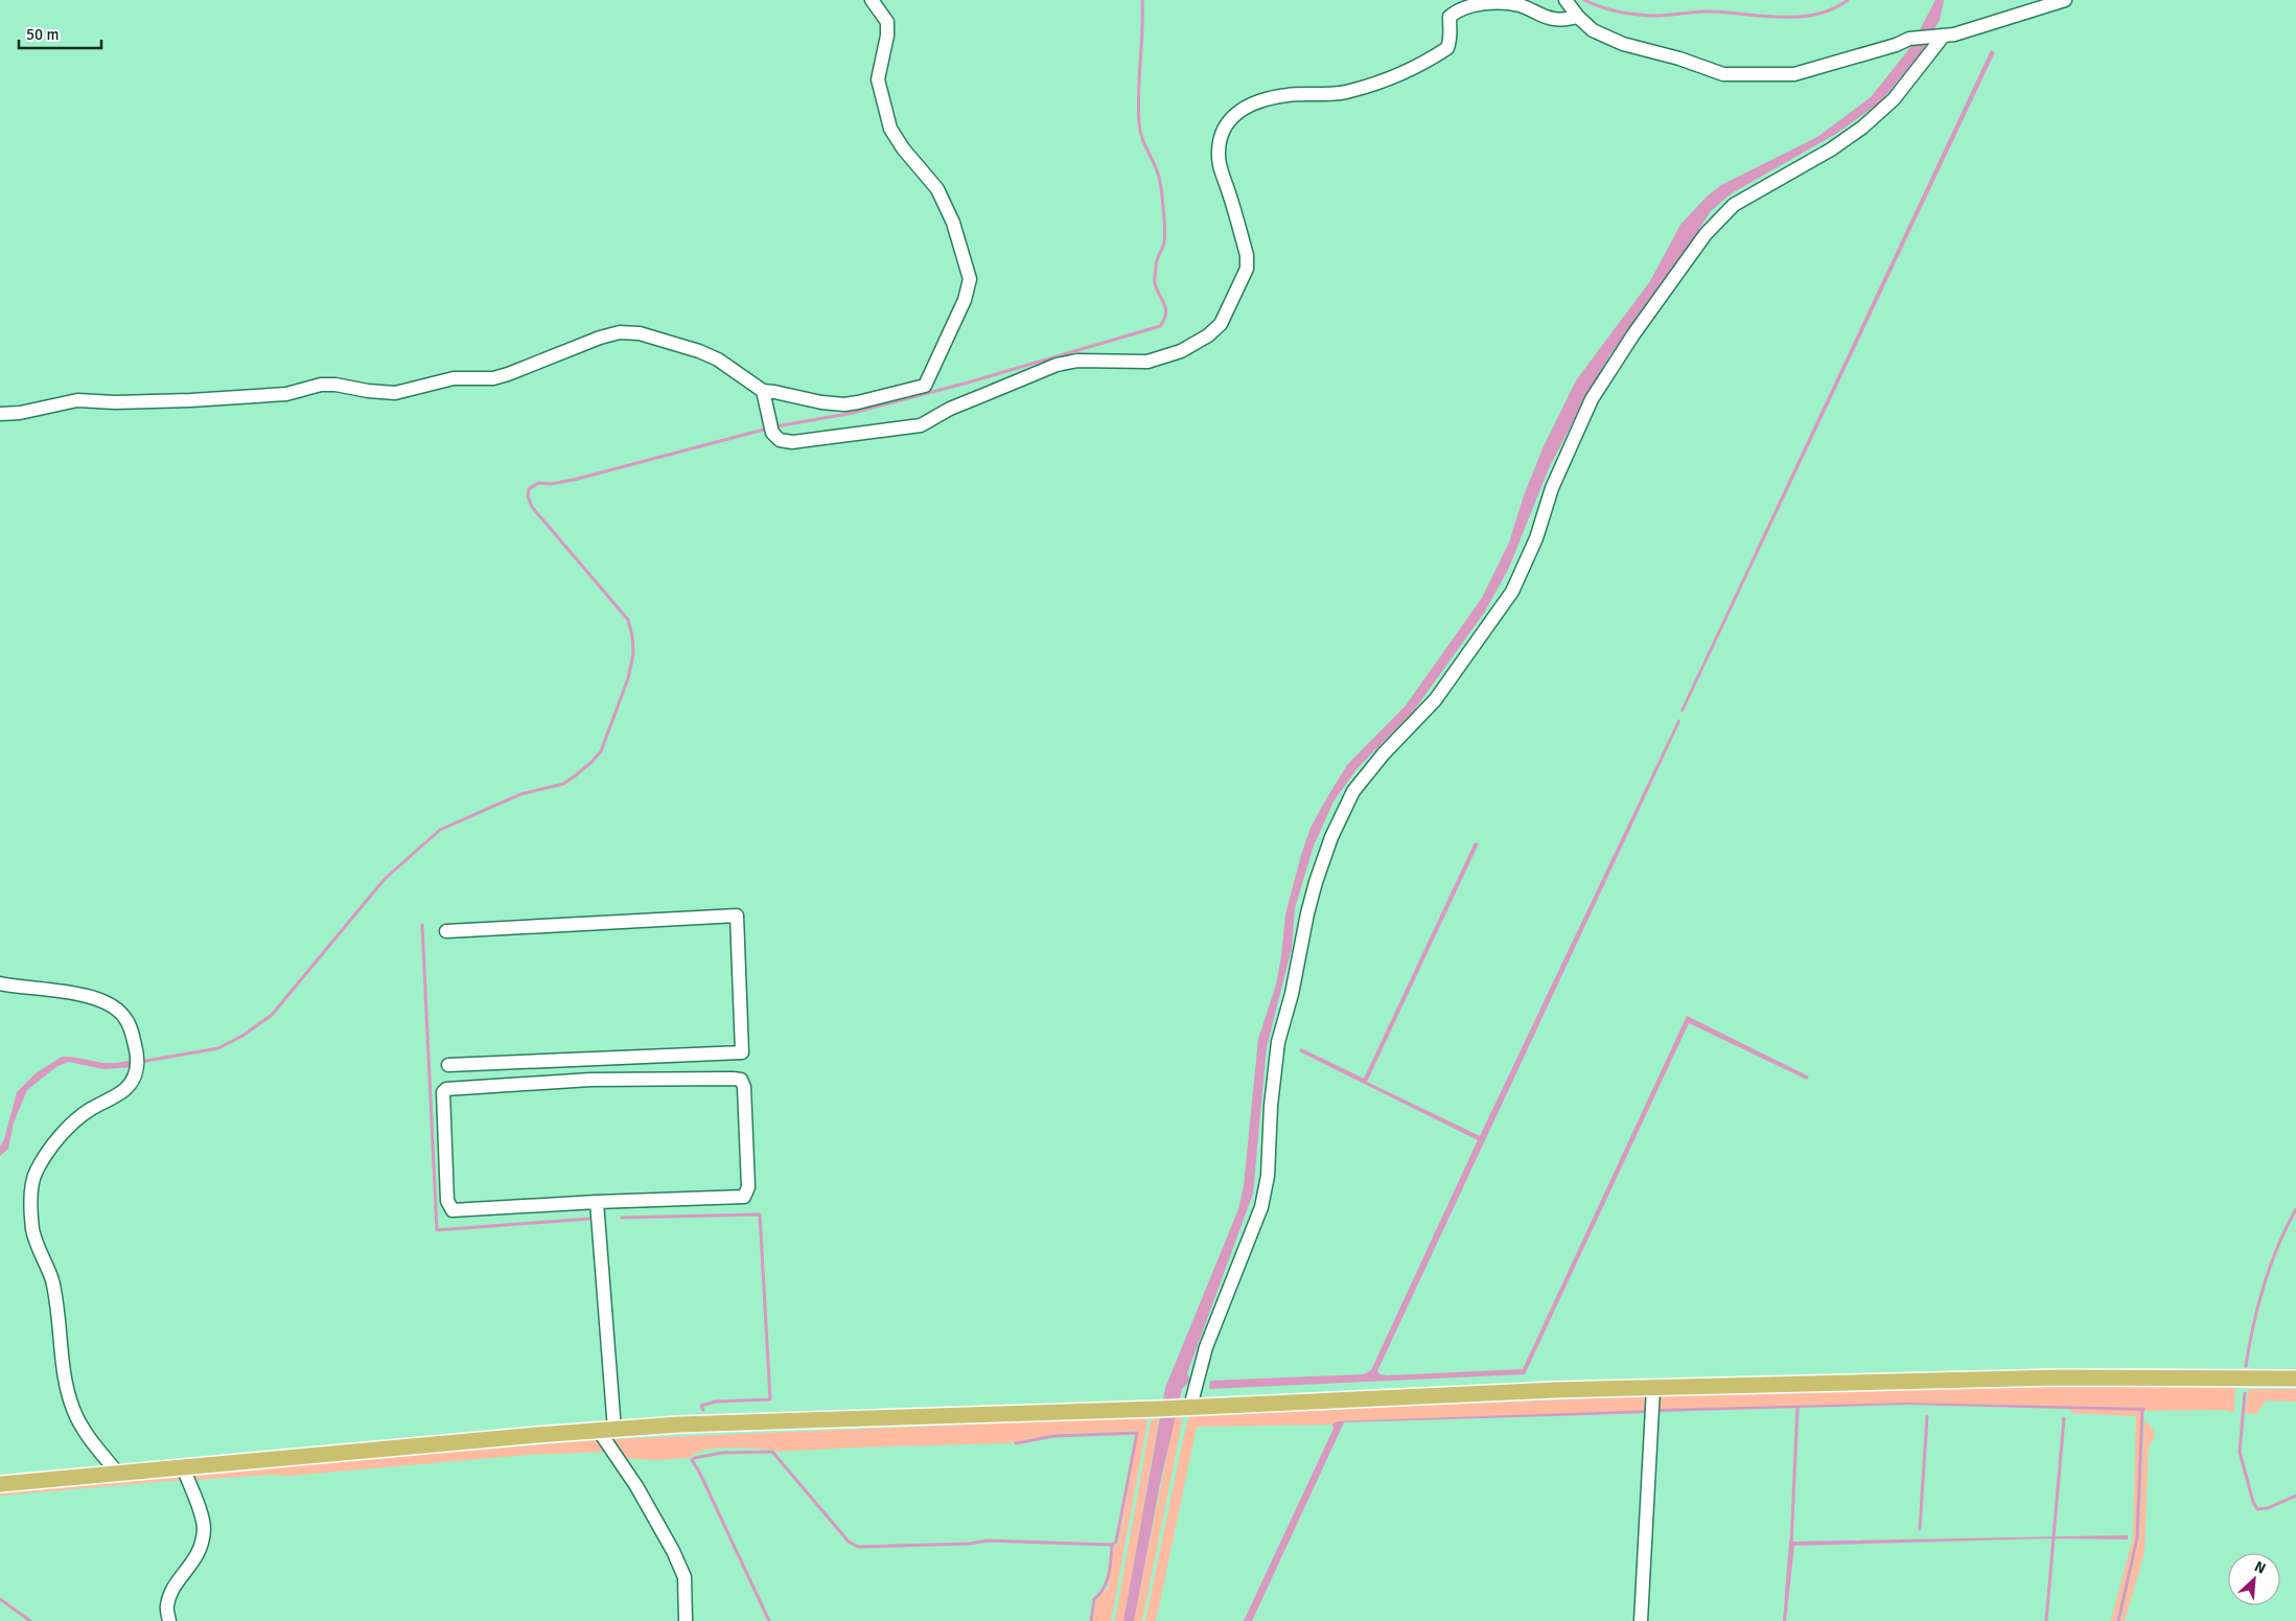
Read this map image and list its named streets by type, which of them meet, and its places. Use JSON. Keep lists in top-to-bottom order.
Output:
{
  "scale_bar": "50 m",
  "north": "top right"
}
